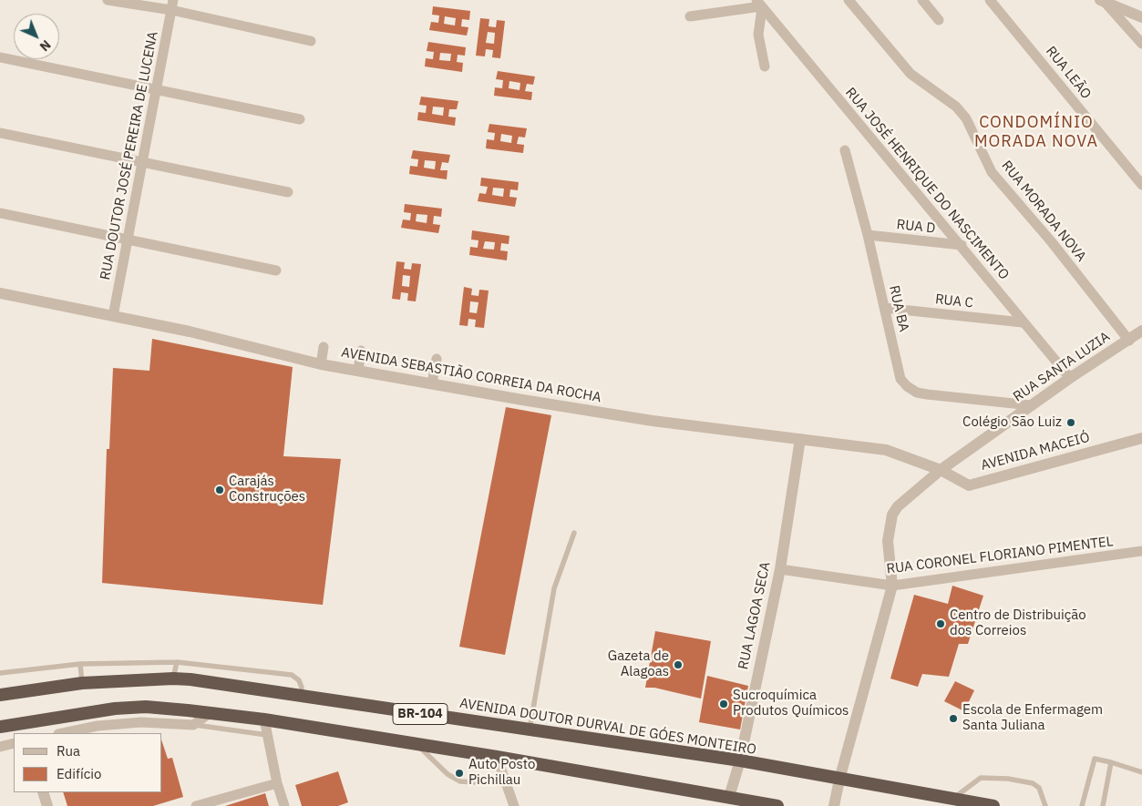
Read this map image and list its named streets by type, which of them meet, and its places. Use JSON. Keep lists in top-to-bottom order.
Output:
{
  "streets": {
    "highway": ["BR-104", "AVENIDA DOUTOR DURVAL DE GÓES MONTEIRO"],
    "street": [
      "RUA LEÃO",
      "RUA DOUTOR JOSÉ PEREIRA DE LUCENA",
      "RUA JOSÉ HENRIQUE DO NASCIMENTO",
      "RUA MORADA NOVA",
      "RUA D",
      "RUA C",
      "RUA BA",
      "RUA SANTA LUZIA",
      "AVENIDA SEBASTIÃO CORREIA DA ROCHA",
      "AVENIDA MACEIÓ",
      "RUA CORONEL FLORIANO PIMENTEL",
      "RUA LAGOA SECA"
    ]
  },
  "crossings": [
    ["RUA DOUTOR JOSÉ PEREIRA DE LUCENA", "AVENIDA SEBASTIÃO CORREIA DA ROCHA"],
    ["RUA JOSÉ HENRIQUE DO NASCIMENTO", "RUA D"],
    ["RUA JOSÉ HENRIQUE DO NASCIMENTO", "RUA C"],
    ["RUA JOSÉ HENRIQUE DO NASCIMENTO", "RUA SANTA LUZIA"],
    ["RUA MORADA NOVA", "RUA SANTA LUZIA"],
    ["RUA D", "RUA BA"],
    ["RUA C", "RUA BA"],
    ["RUA BA", "RUA SANTA LUZIA"],
    ["RUA SANTA LUZIA", "AVENIDA SEBASTIÃO CORREIA DA ROCHA"],
    ["RUA SANTA LUZIA", "AVENIDA MACEIÓ"],
    ["RUA SANTA LUZIA", "RUA CORONEL FLORIANO PIMENTEL"],
    ["RUA SANTA LUZIA", "AVENIDA DOUTOR DURVAL DE GÓES MONTEIRO"],
    ["AVENIDA SEBASTIÃO CORREIA DA ROCHA", "AVENIDA MACEIÓ"],
    ["AVENIDA SEBASTIÃO CORREIA DA ROCHA", "RUA LAGOA SECA"],
    ["RUA CORONEL FLORIANO PIMENTEL", "RUA LAGOA SECA"],
    ["RUA LAGOA SECA", "BR-104"],
    ["RUA LAGOA SECA", "AVENIDA DOUTOR DURVAL DE GÓES MONTEIRO"]
  ],
  "districts": ["CONDOMÍNIO MORADA NOVA"],
  "places": [
    "Colégio São Luiz",
    "Carajás Construções",
    "Centro de Distribuição dos Correios",
    "Gazeta de Alagoas",
    "Sucroquímica Produtos Químicos",
    "Escola de Enfermagem Santa Juliana",
    "Auto Posto Pichillau"
  ],
  "legend": ["Rua", "Edifício"],
  "north": "bottom right"
}
